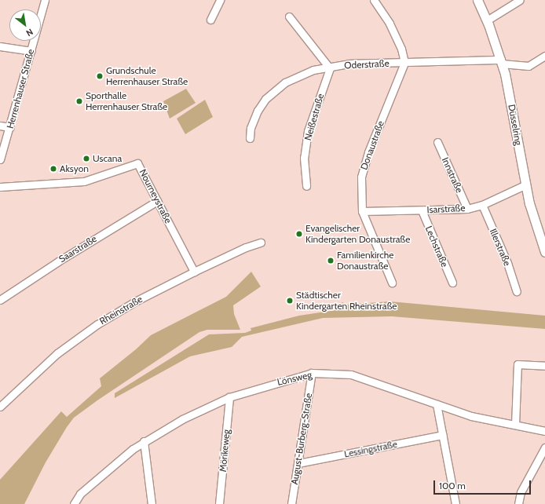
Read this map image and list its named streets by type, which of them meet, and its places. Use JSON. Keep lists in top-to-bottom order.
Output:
{
  "streets": {
    "street": [
      "Oderstraße",
      "Herrenhauser Straße",
      "Neißestraße",
      "Düsselring",
      "Donaustraße",
      "Innstraße",
      "Nourneystraße",
      "Isarstraße",
      "Lechstraße",
      "Illerstraße",
      "Saarstraße",
      "Rheinstraße",
      "Lönsweg",
      "August-Burberg-Straße",
      "Lessingstraße",
      "Mörikeweg"
    ]
  },
  "crossings": [
    ["Oderstraße", "Neißestraße"],
    ["Oderstraße", "Düsselring"],
    ["Oderstraße", "Donaustraße"],
    ["Düsselring", "Isarstraße"],
    ["Donaustraße", "Isarstraße"],
    ["Innstraße", "Isarstraße"],
    ["Nourneystraße", "Saarstraße"],
    ["Nourneystraße", "Rheinstraße"],
    ["Isarstraße", "Lechstraße"],
    ["Isarstraße", "Illerstraße"],
    ["Lönsweg", "August-Burberg-Straße"],
    ["Lönsweg", "Mörikeweg"],
    ["August-Burberg-Straße", "Lessingstraße"]
  ],
  "places": [
    "Grundschule Herrenhauser Straße",
    "Sporthalle Herrenhauser Straße",
    "Uscana",
    "Aksyon",
    "Evangelischer Kindergarten Donaustraße",
    "Familienkirche Donaustraße",
    "Städtischer Kindergarten Rheinstraße"
  ],
  "scale_bar": "100 m",
  "north": "bottom right"
}
